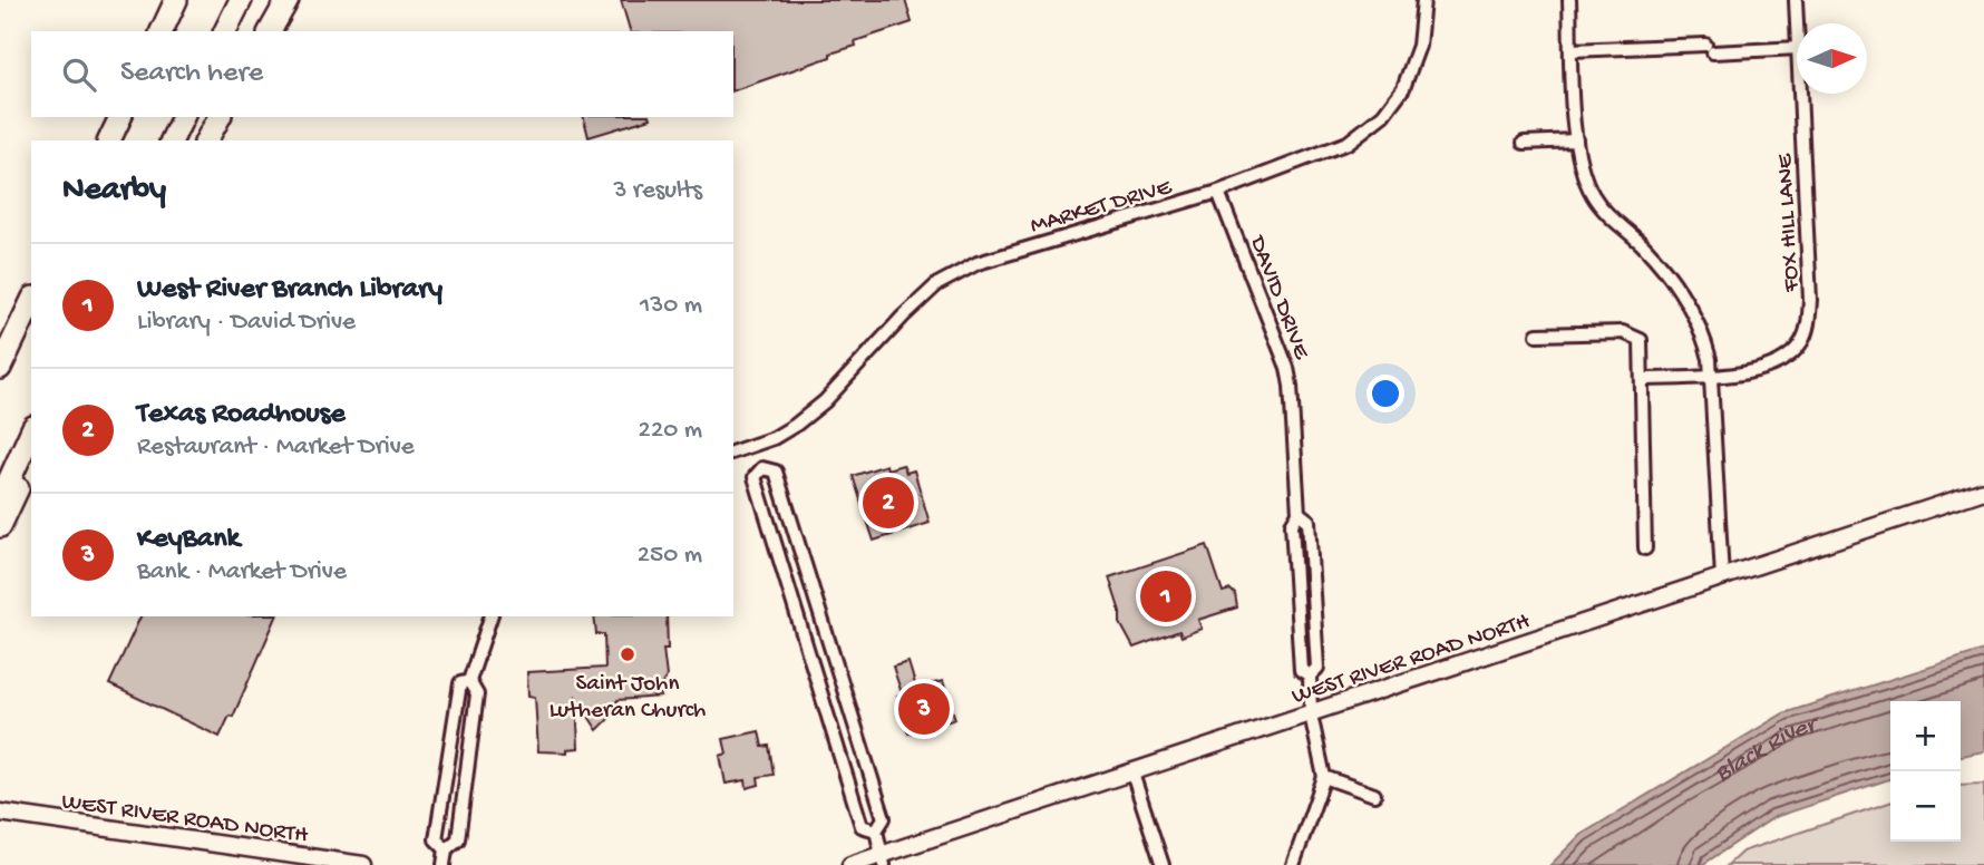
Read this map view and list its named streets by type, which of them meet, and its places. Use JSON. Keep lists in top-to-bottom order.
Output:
{
  "streets": {
    "street": [
      "MARKET DRIVE",
      "FOX HILL LANE",
      "DAVID DRIVE",
      "WEST RIVER ROAD NORTH"
    ]
  },
  "crossings": [
    ["MARKET DRIVE", "DAVID DRIVE"],
    ["DAVID DRIVE", "WEST RIVER ROAD NORTH"]
  ],
  "water": ["Black River"],
  "places": ["Saint John Lutheran Church"],
  "north": "right",
  "page": {
    "search": "Search here",
    "heading": ["Nearby", "3 results"],
    "list": [
      {
        "mark": "1",
        "name": "West River Branch Library",
        "note": "Library · David Drive",
        "value": "130 m"
      },
      {
        "mark": "2",
        "name": "Texas Roadhouse",
        "note": "Restaurant · Market Drive",
        "value": "220 m"
      },
      {
        "mark": "3",
        "name": "KeyBank",
        "note": "Bank · Market Drive",
        "value": "250 m"
      }
    ],
    "pins": ["2", "1", "3"],
    "map_buttons": ["+", "−"]
  }
}
